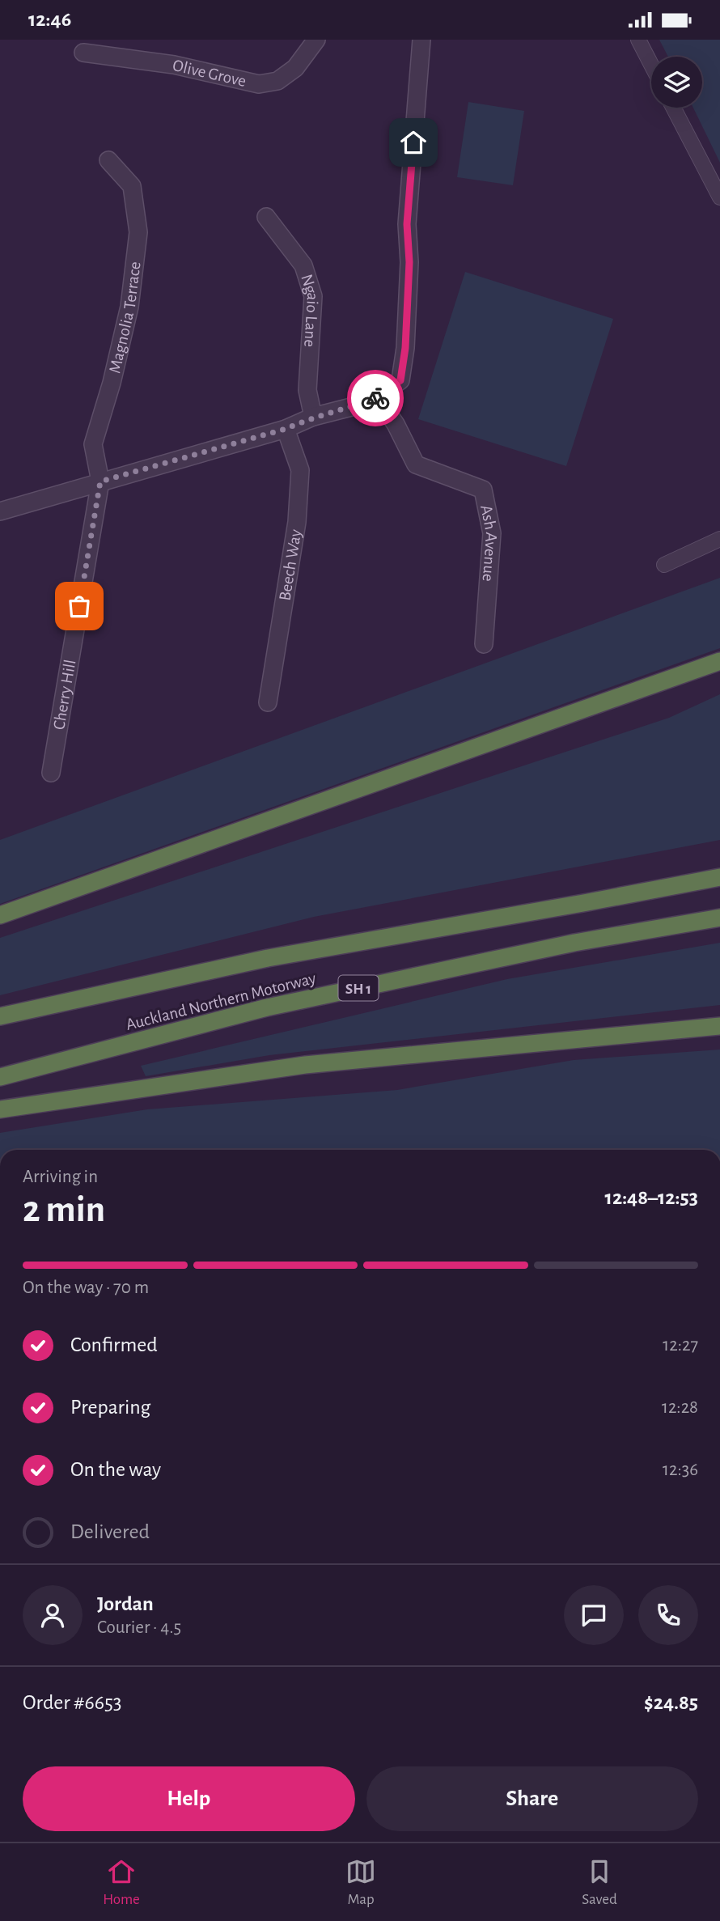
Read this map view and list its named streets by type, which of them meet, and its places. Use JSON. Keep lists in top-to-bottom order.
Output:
{
  "streets": {
    "highway": ["SH 1", "Auckland Northern Motorway"],
    "street": [
      "Olive Grove",
      "Ngaio Lane",
      "Magnolia Terrace",
      "Ash Avenue",
      "Beech Way",
      "Cherry Hill"
    ]
  },
  "crossings": [
    ["Magnolia Terrace", "Cherry Hill"]
  ],
  "page": {
    "status": "12:46",
    "heading": ["2 min", "Arriving in", "12:48–12:53"],
    "panel": [
      "Jordan",
      "Courier · 4.5",
      "Order #6653",
      "$24.85"
    ],
    "bar": "On the way · 70 m",
    "list": [
      ["Confirmed", "12:27"],
      ["Preparing", "12:28"],
      ["On the way", "12:36"],
      "Delivered"
    ],
    "buttons": ["Help", "Share"],
    "tabs": ["Home", "Map", "Saved"]
  }
}
